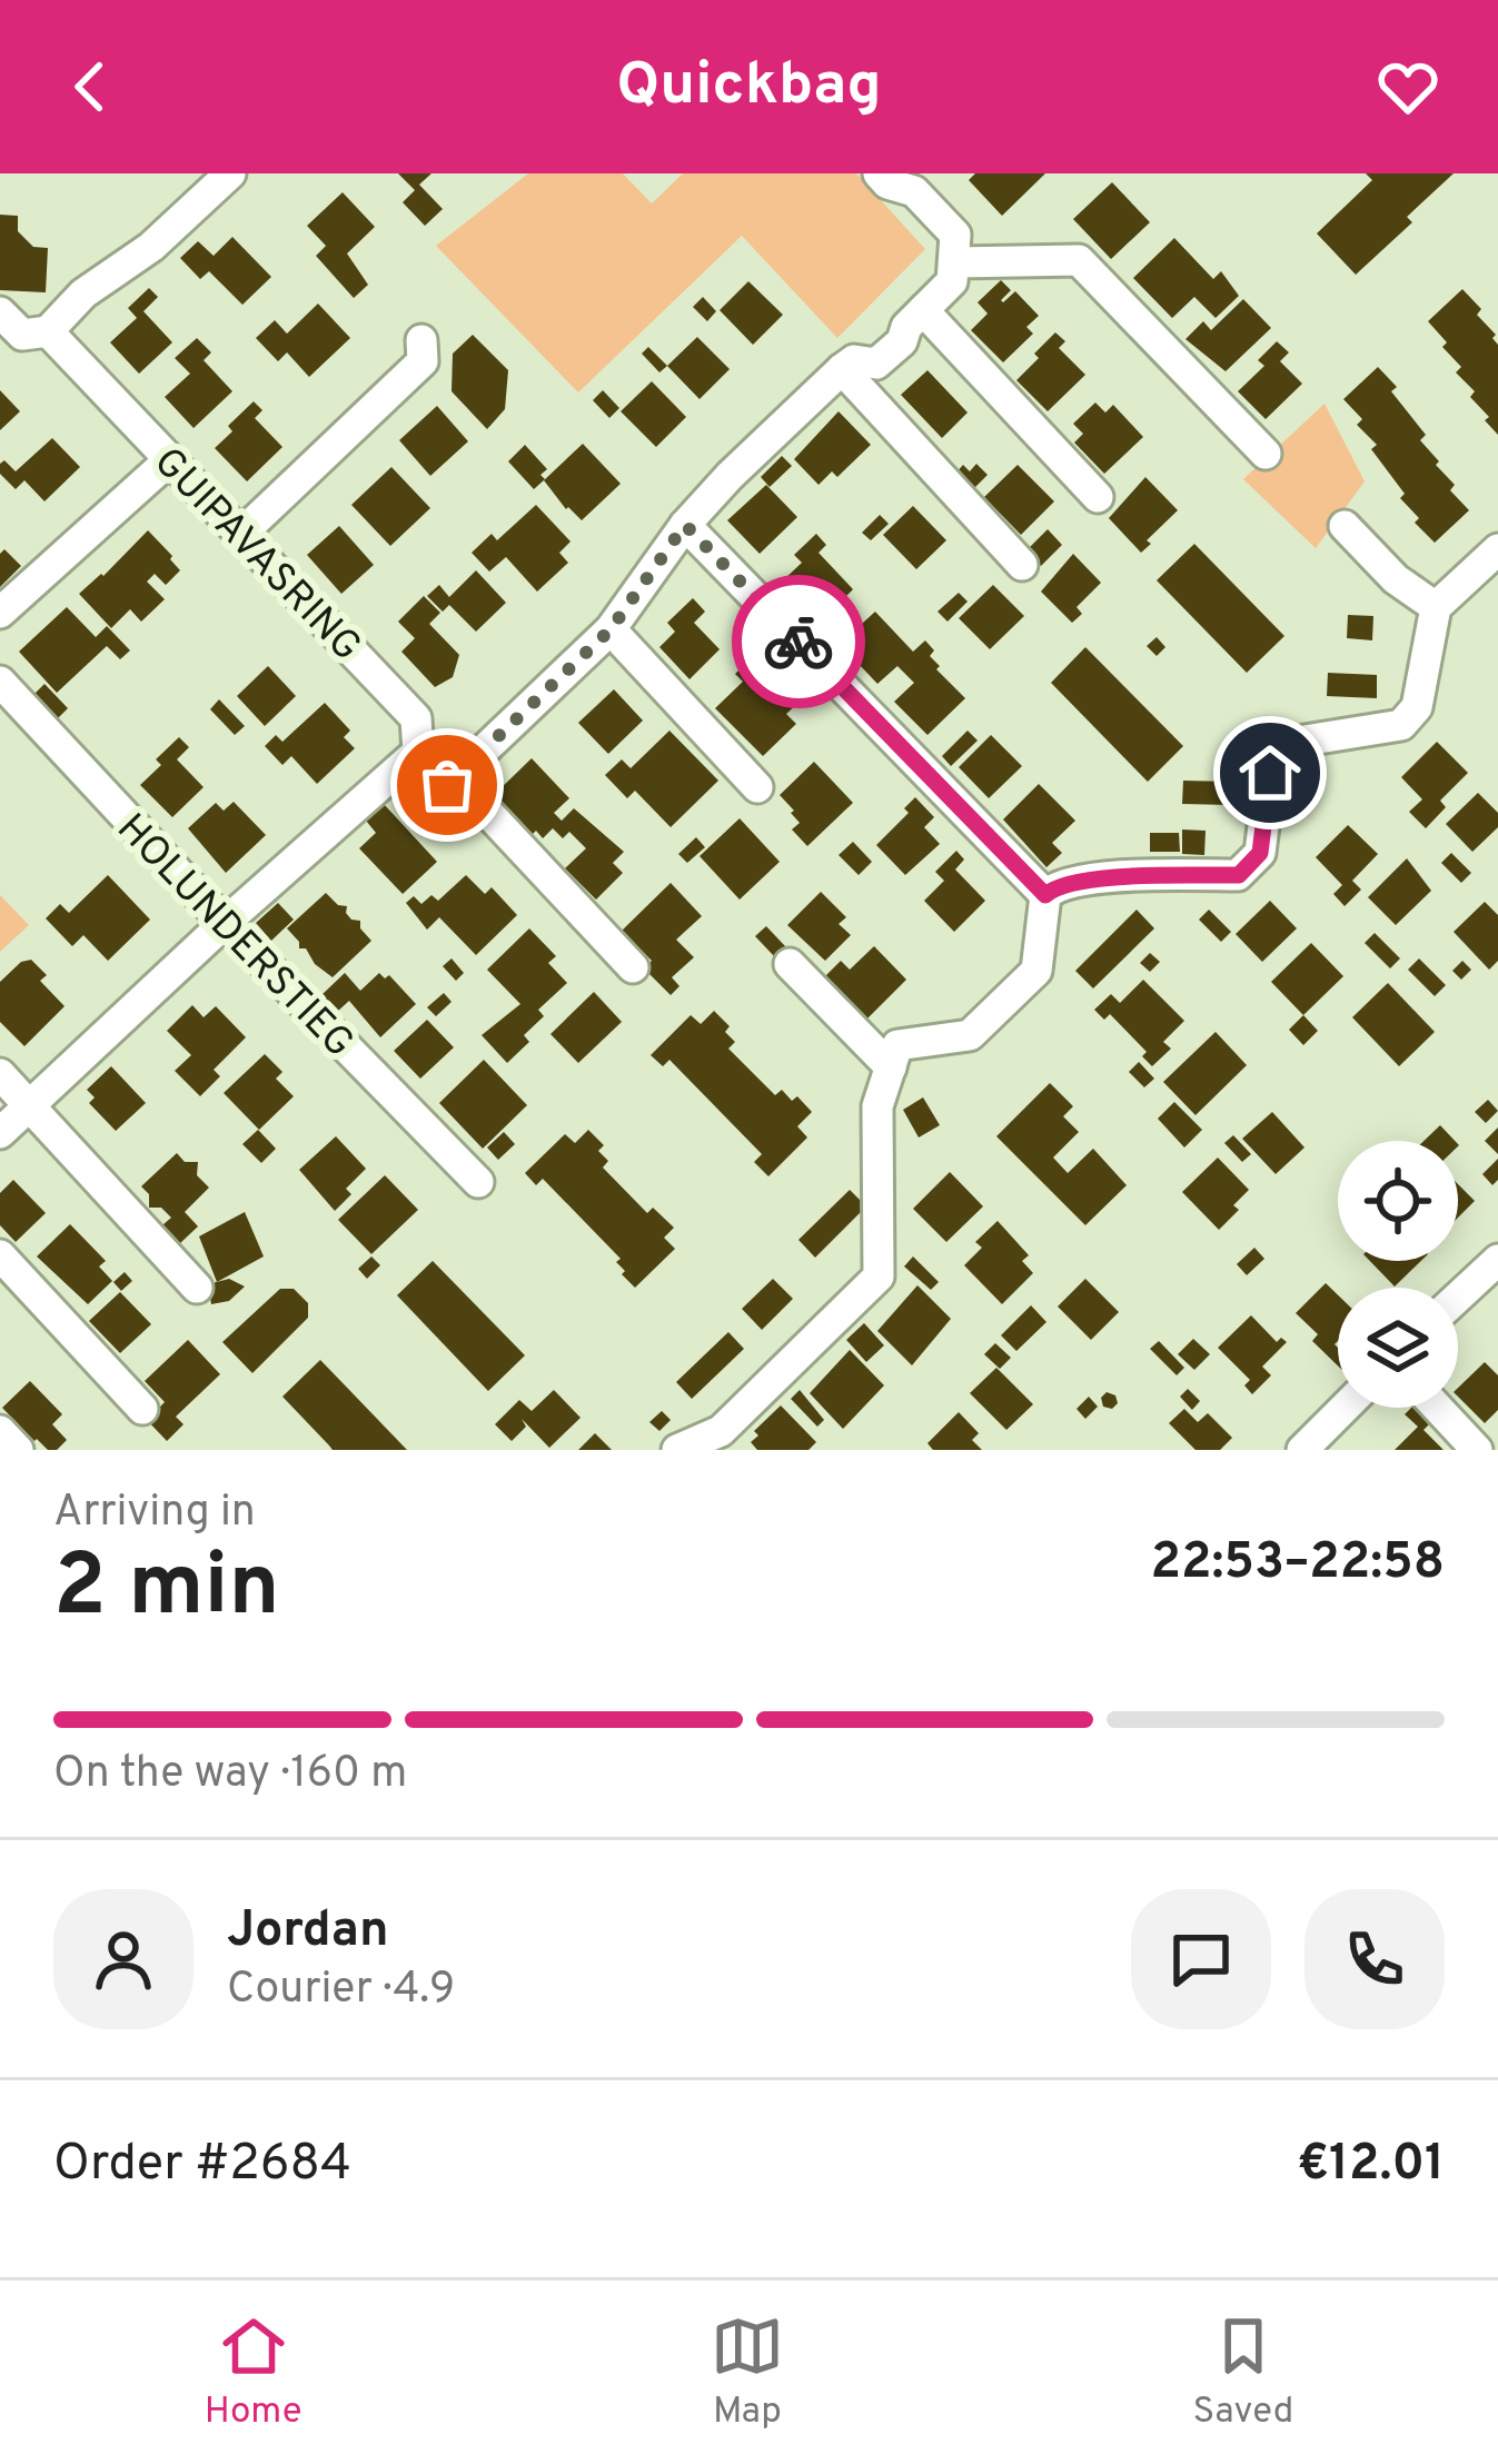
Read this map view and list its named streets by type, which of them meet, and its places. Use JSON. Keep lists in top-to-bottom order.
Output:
{
  "streets": {
    "street": ["GUIPAVASRING", "HOLUNDERSTIEG"]
  },
  "page": {
    "header": "Quickbag",
    "heading": ["2 min", "Arriving in", "22:53–22:58"],
    "panel": [
      "Jordan",
      "Courier · 4.9",
      "Order #2684",
      "€12.01"
    ],
    "bar": "On the way · 160 m",
    "tabs": ["Home", "Map", "Saved"]
  }
}
